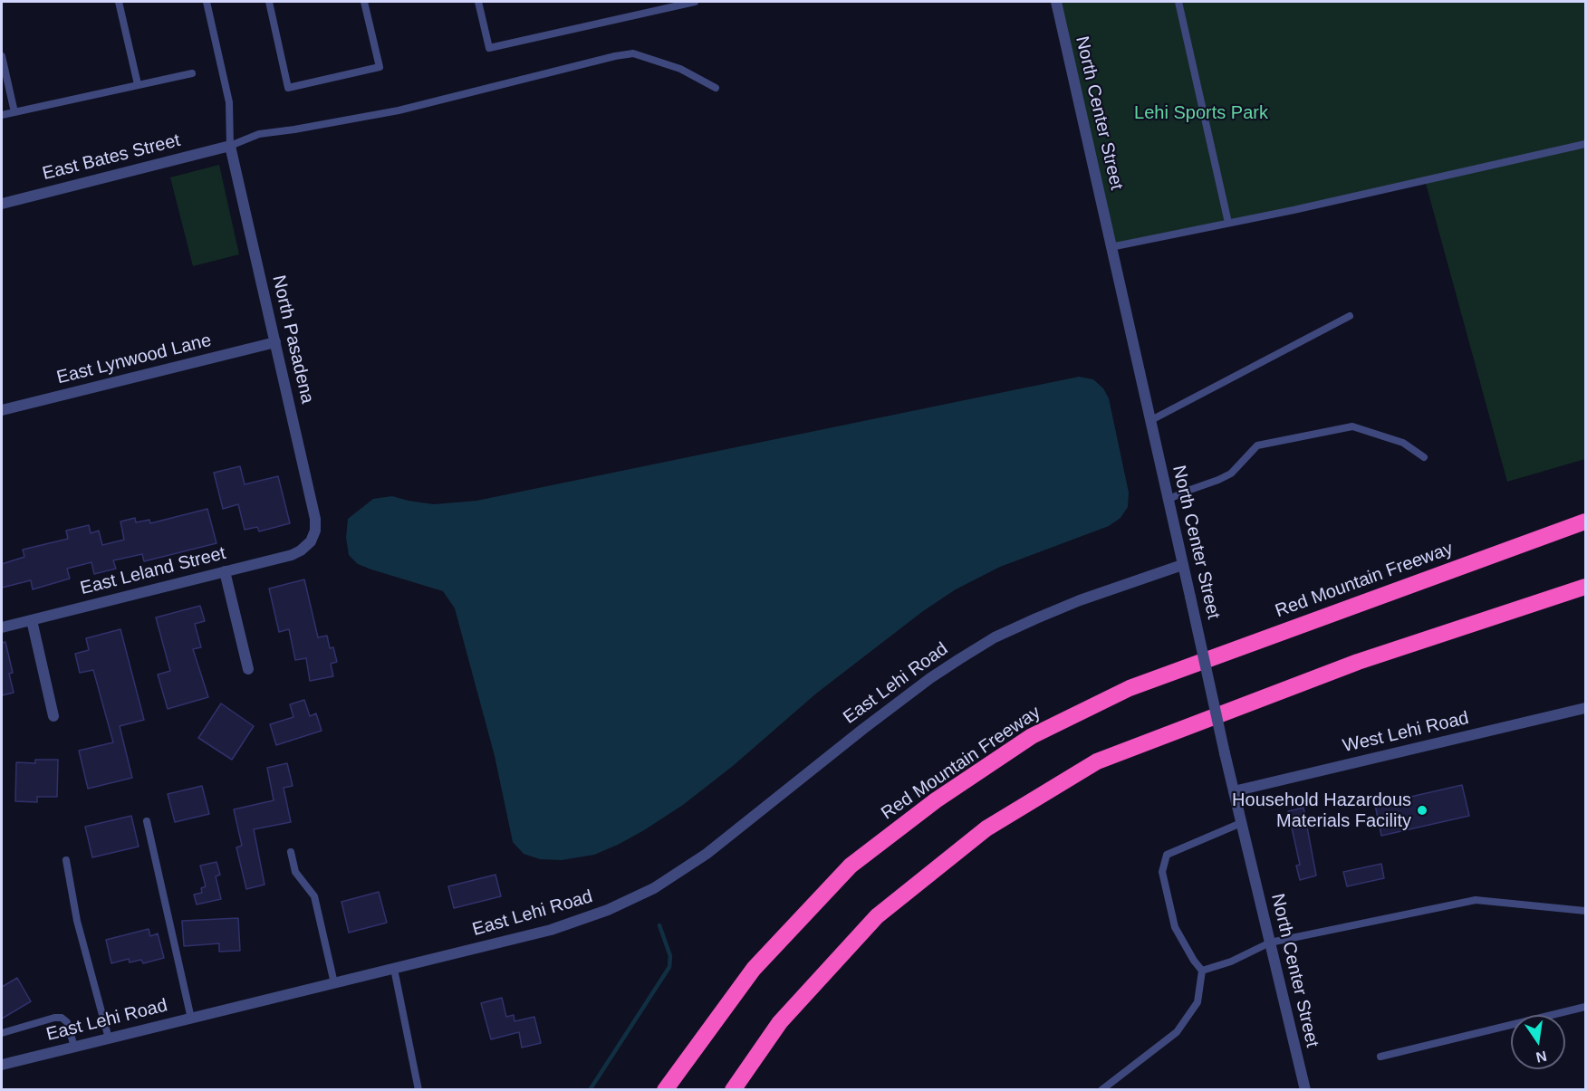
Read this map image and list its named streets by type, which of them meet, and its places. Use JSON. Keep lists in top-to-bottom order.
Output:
{
  "streets": {
    "highway": ["Red Mountain Freeway"],
    "street": [
      "North Center Street",
      "East Bates Street",
      "North Pasadena",
      "East Lynwood Lane",
      "East Leland Street",
      "East Lehi Road",
      "West Lehi Road"
    ]
  },
  "crossings": [
    ["North Center Street", "East Lehi Road"],
    ["North Center Street", "West Lehi Road"],
    ["East Bates Street", "North Pasadena"],
    ["North Pasadena", "East Lynwood Lane"],
    ["North Pasadena", "East Leland Street"]
  ],
  "parks": ["Lehi Sports Park"],
  "places": ["Household Hazardous Materials Facility"],
  "north": "bottom"
}
